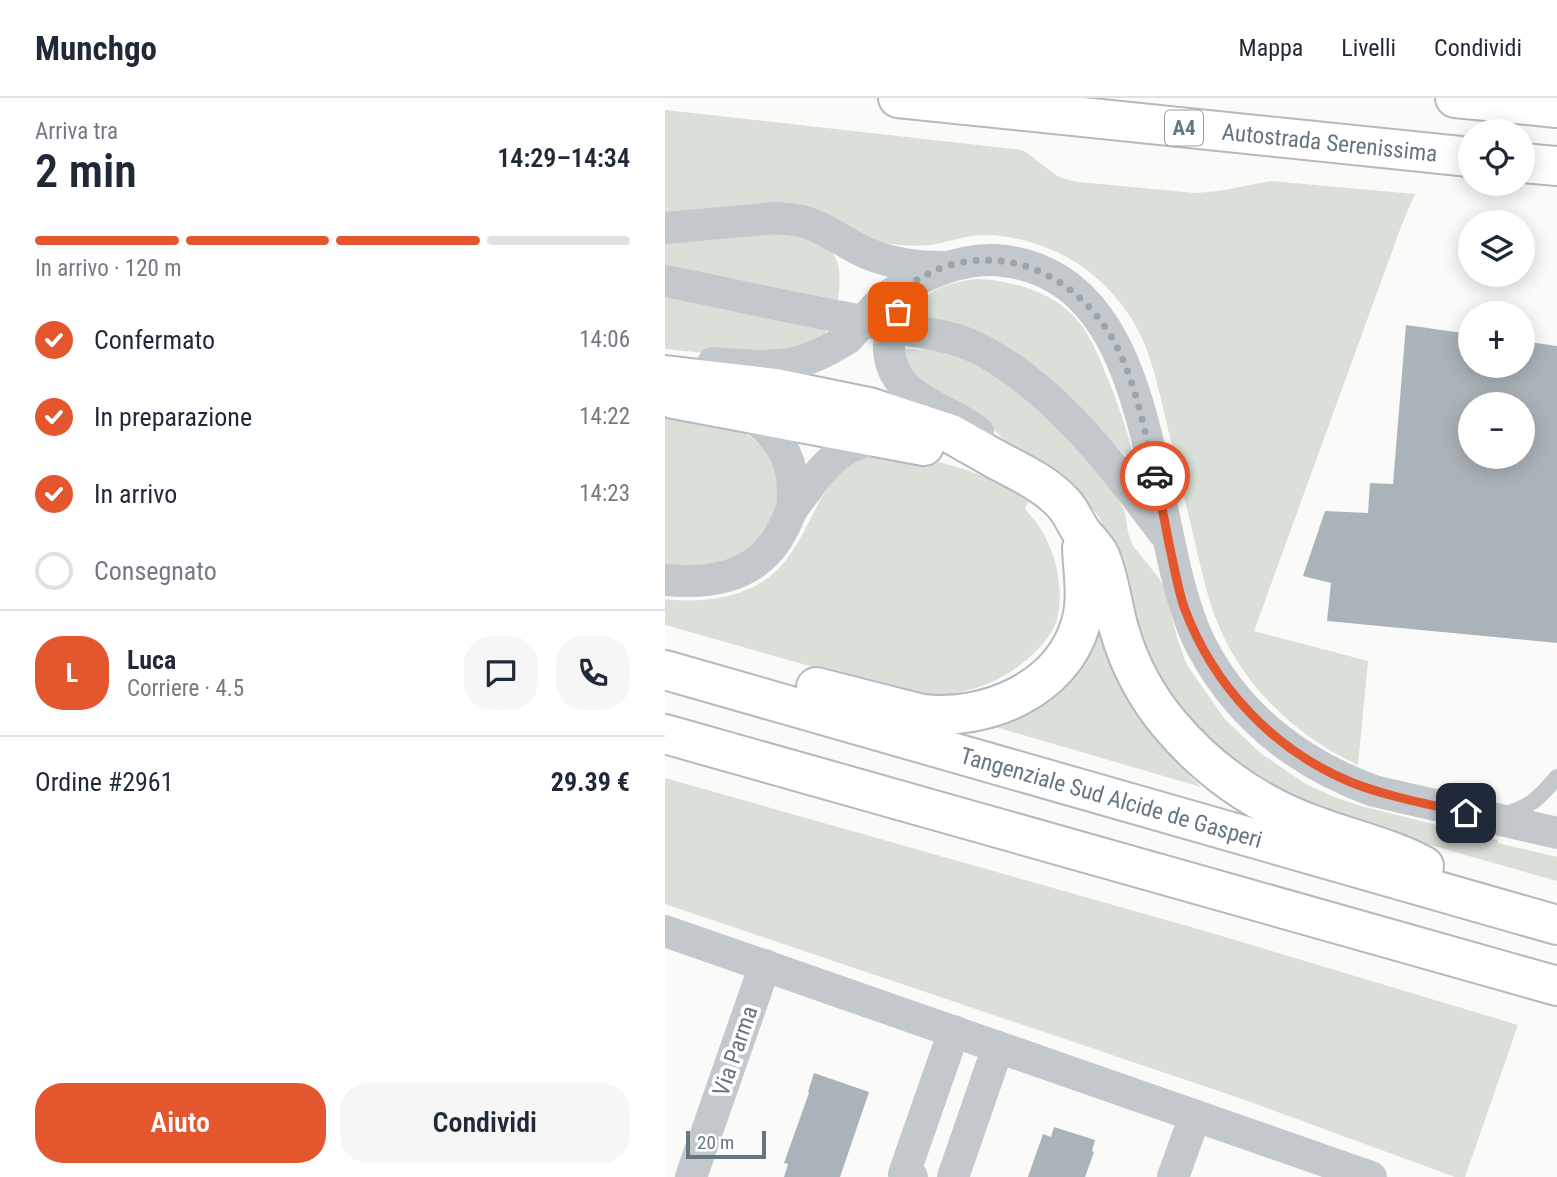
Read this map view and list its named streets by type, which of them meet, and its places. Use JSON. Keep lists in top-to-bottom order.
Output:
{
  "streets": {
    "main road": ["A4", "Autostrada Serenissima", "Tangenziale Sud Alcide de Gasperi"],
    "street": ["Via Parma"]
  },
  "scale_bar": "20 m",
  "page": {
    "header": "Munchgo",
    "nav": ["Mappa", "Livelli", "Condividi"],
    "heading": ["2 min", "Arriva tra", "14:29–14:34"],
    "panel": [
      "Luca",
      "Corriere · 4.5",
      "Ordine #2961",
      "29.39 €"
    ],
    "map_buttons": ["+", "−"],
    "bar": "In arrivo · 120 m",
    "list": [
      ["Confermato", "14:06"],
      ["In preparazione", "14:22"],
      ["In arrivo", "14:23"],
      "Consegnato"
    ],
    "round": "L",
    "buttons": ["Aiuto", "Condividi"],
    "scale": "20 m"
  }
}
